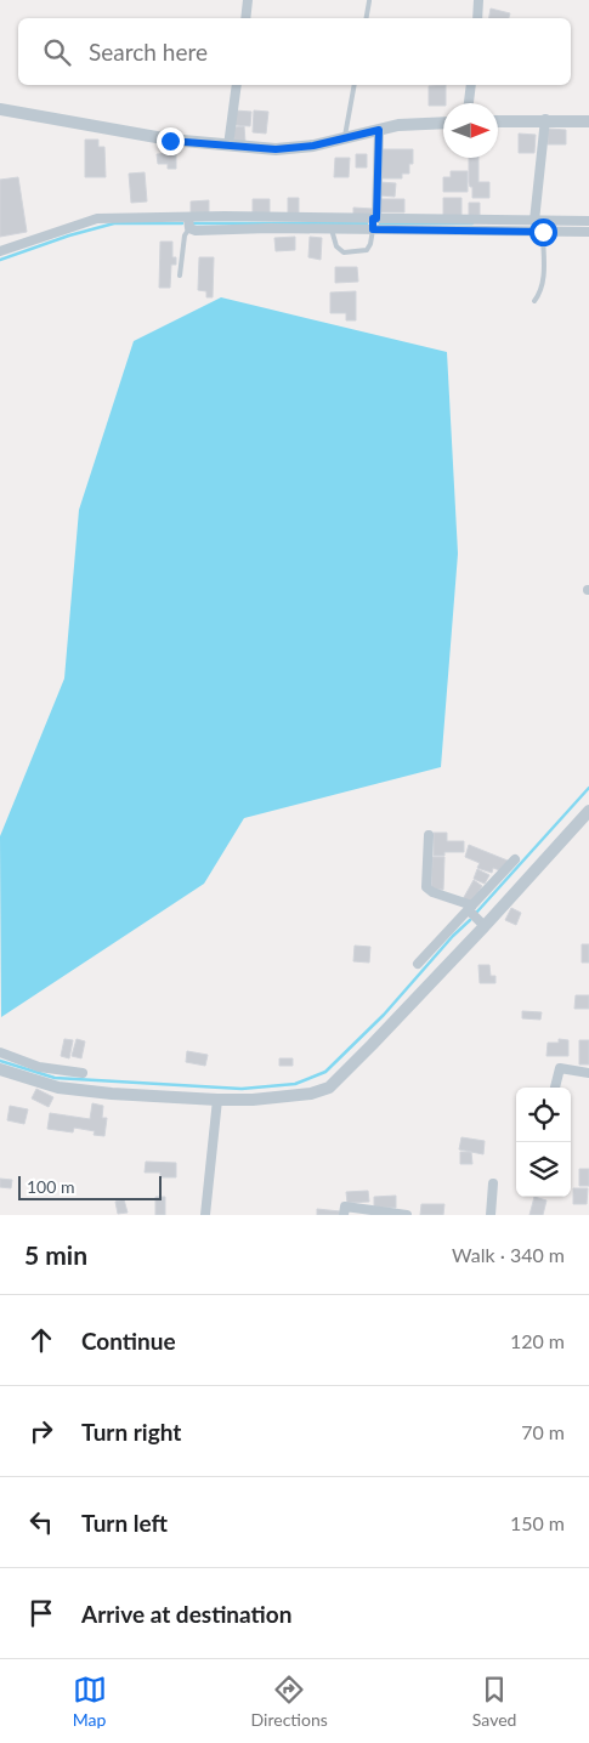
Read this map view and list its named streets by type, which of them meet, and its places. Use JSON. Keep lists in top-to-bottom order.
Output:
{
  "scale_bar": "100 m",
  "north": "right",
  "page": {
    "search": "Search here",
    "scale": "100 m",
    "heading": ["5 min", "Walk · 340 m"],
    "list": [
      ["Continue", "120 m"],
      ["Turn right", "70 m"],
      ["Turn left", "150 m"],
      "Arrive at destination"
    ],
    "nav": ["Map", "Directions", "Saved"]
  }
}
